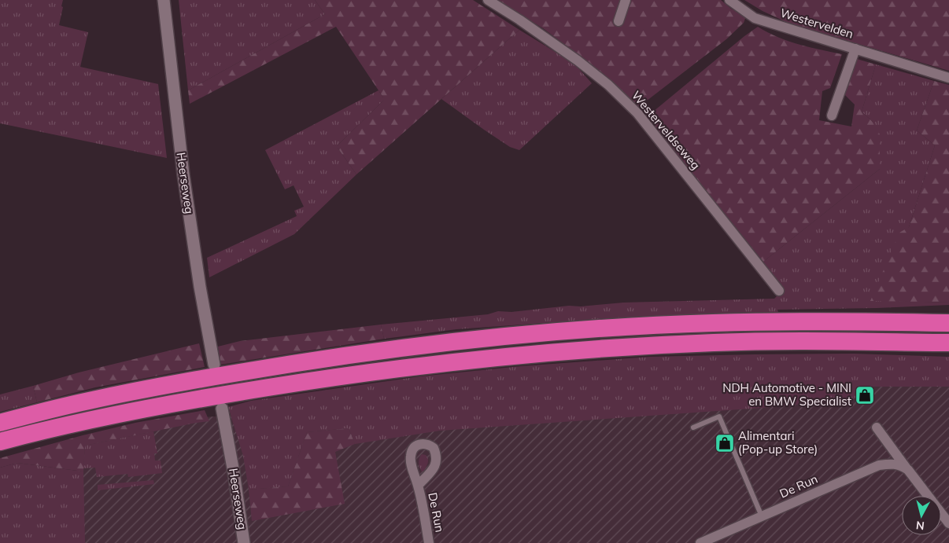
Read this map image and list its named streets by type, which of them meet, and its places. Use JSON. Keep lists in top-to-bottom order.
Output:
{
  "streets": {
    "street": [
      "Westervelden",
      "Westerveldseweg",
      "Heerseweg",
      "De Run"
    ]
  },
  "places": {
    "shop": ["NDH Automotive - MINI en BMW Specialist", "Alimentari (Pop-up Store)"]
  },
  "north": "bottom"
}
